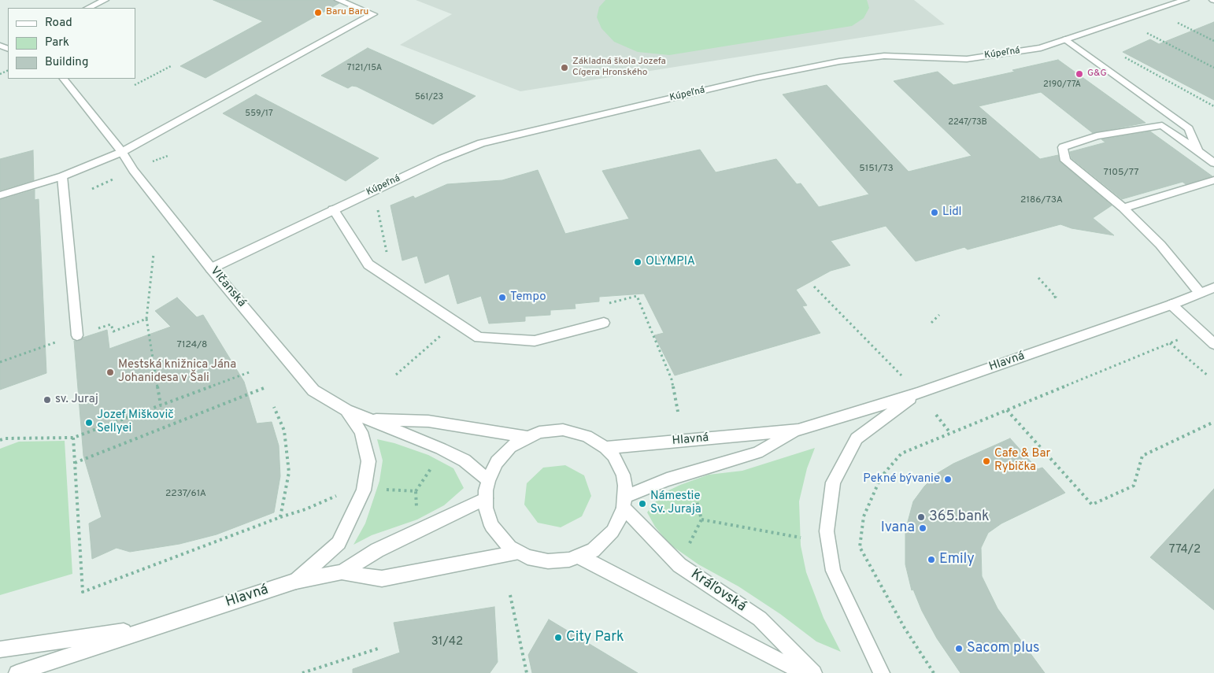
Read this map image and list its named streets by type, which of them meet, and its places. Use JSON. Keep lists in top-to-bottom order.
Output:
{
  "streets": {
    "street": [
      "Kúpeľná",
      "Vlčanská",
      "Hlavná",
      "Kráľovská"
    ]
  },
  "crossings": [
    ["Kúpeľná", "Vlčanská"],
    ["Hlavná", "Kráľovská"]
  ],
  "places": [
    "Baru Baru",
    "Základná škola Jozefa Cígera Hronského",
    "G&G",
    "Lidl",
    "OLYMPIA",
    "Tempo",
    "Mestská knižnica Jána Johanidesa v Šali",
    "sv. Juraj",
    "Jozef Miškovič Sellyei",
    "Cafe & Bar Rybička",
    "Pekné bývanie",
    "Námestie Sv. Juraja",
    "365.bank",
    "Ivana",
    "Emily",
    "City Park",
    "Sacom plus"
  ],
  "house_numbers": [
    "7121/15A",
    "2190/77A",
    "561/23",
    "559/17",
    "2247/73B",
    "5151/73",
    "7105/77",
    "2186/73A",
    "7124/8",
    "2237/61A",
    "774/2",
    "31/42"
  ],
  "legend": ["Road", "Park", "Building"]
}
